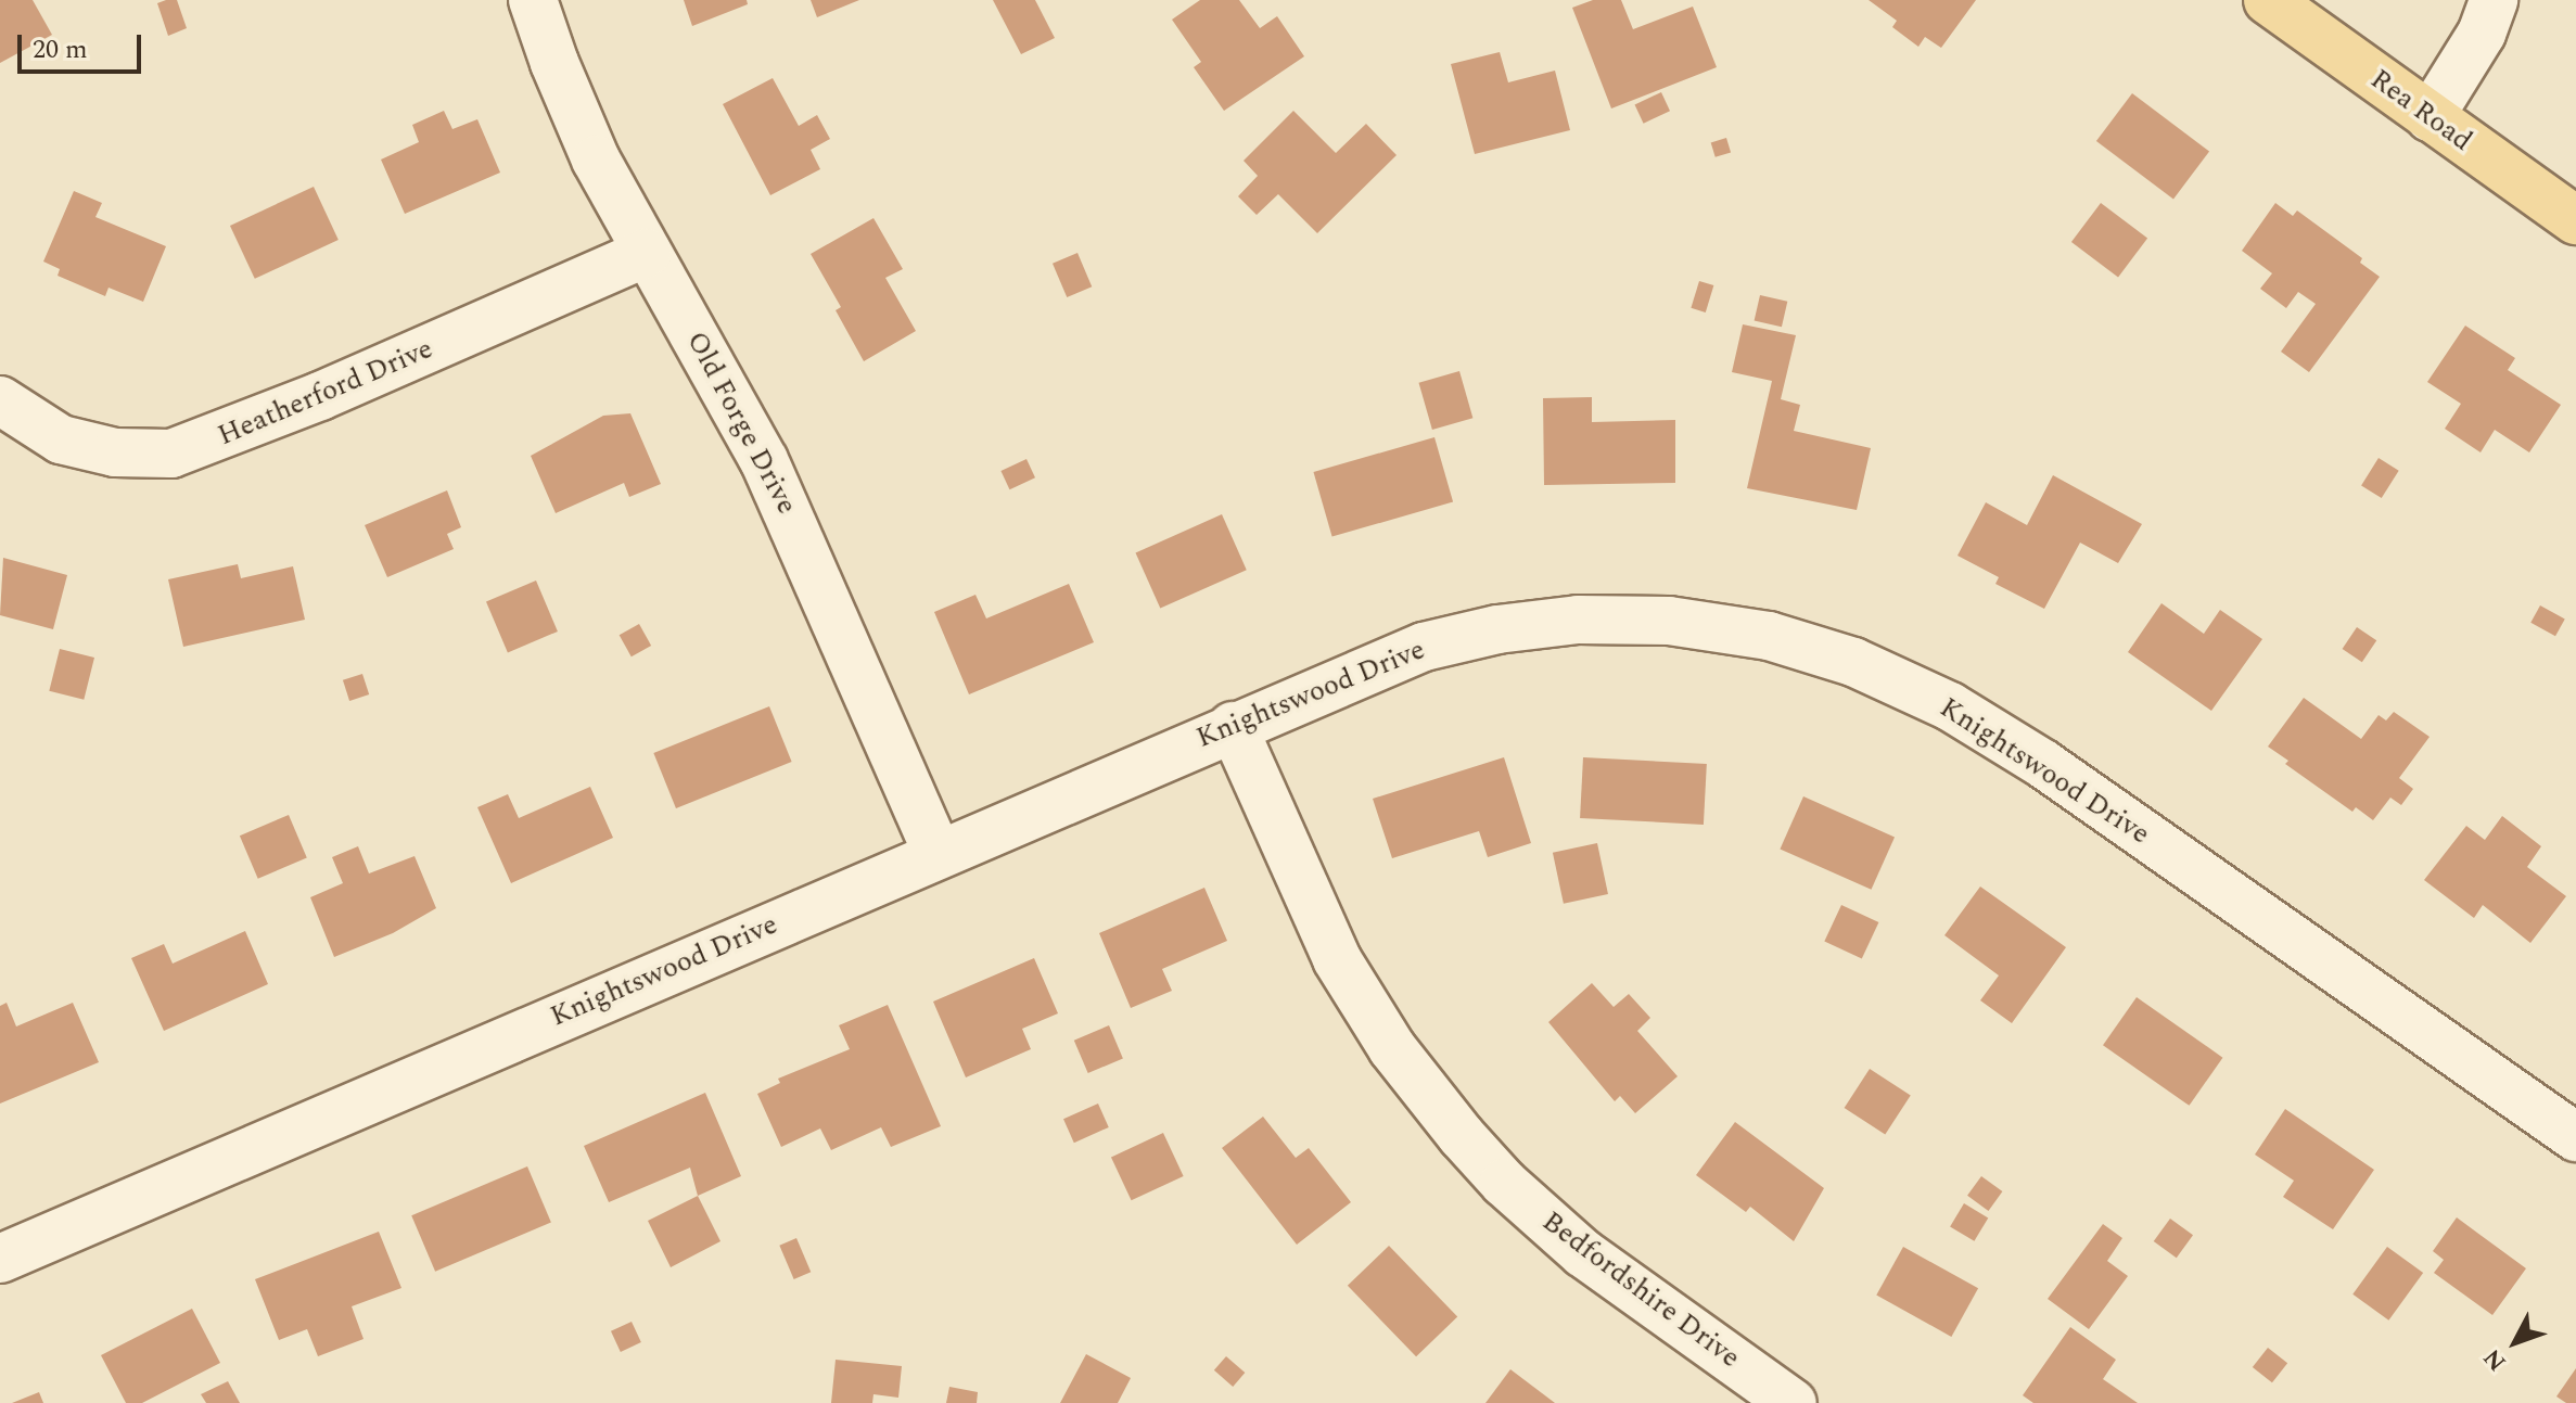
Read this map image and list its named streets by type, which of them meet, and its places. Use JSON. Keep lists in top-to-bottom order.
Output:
{
  "streets": {
    "main road": ["Rea Road"],
    "street": [
      "Heatherford Drive",
      "Old Forge Drive",
      "Knightswood Drive",
      "Bedfordshire Drive"
    ]
  },
  "crossings": [
    ["Heatherford Drive", "Old Forge Drive"],
    ["Old Forge Drive", "Knightswood Drive"],
    ["Knightswood Drive", "Bedfordshire Drive"]
  ],
  "scale_bar": "20 m",
  "north": "bottom left"
}
